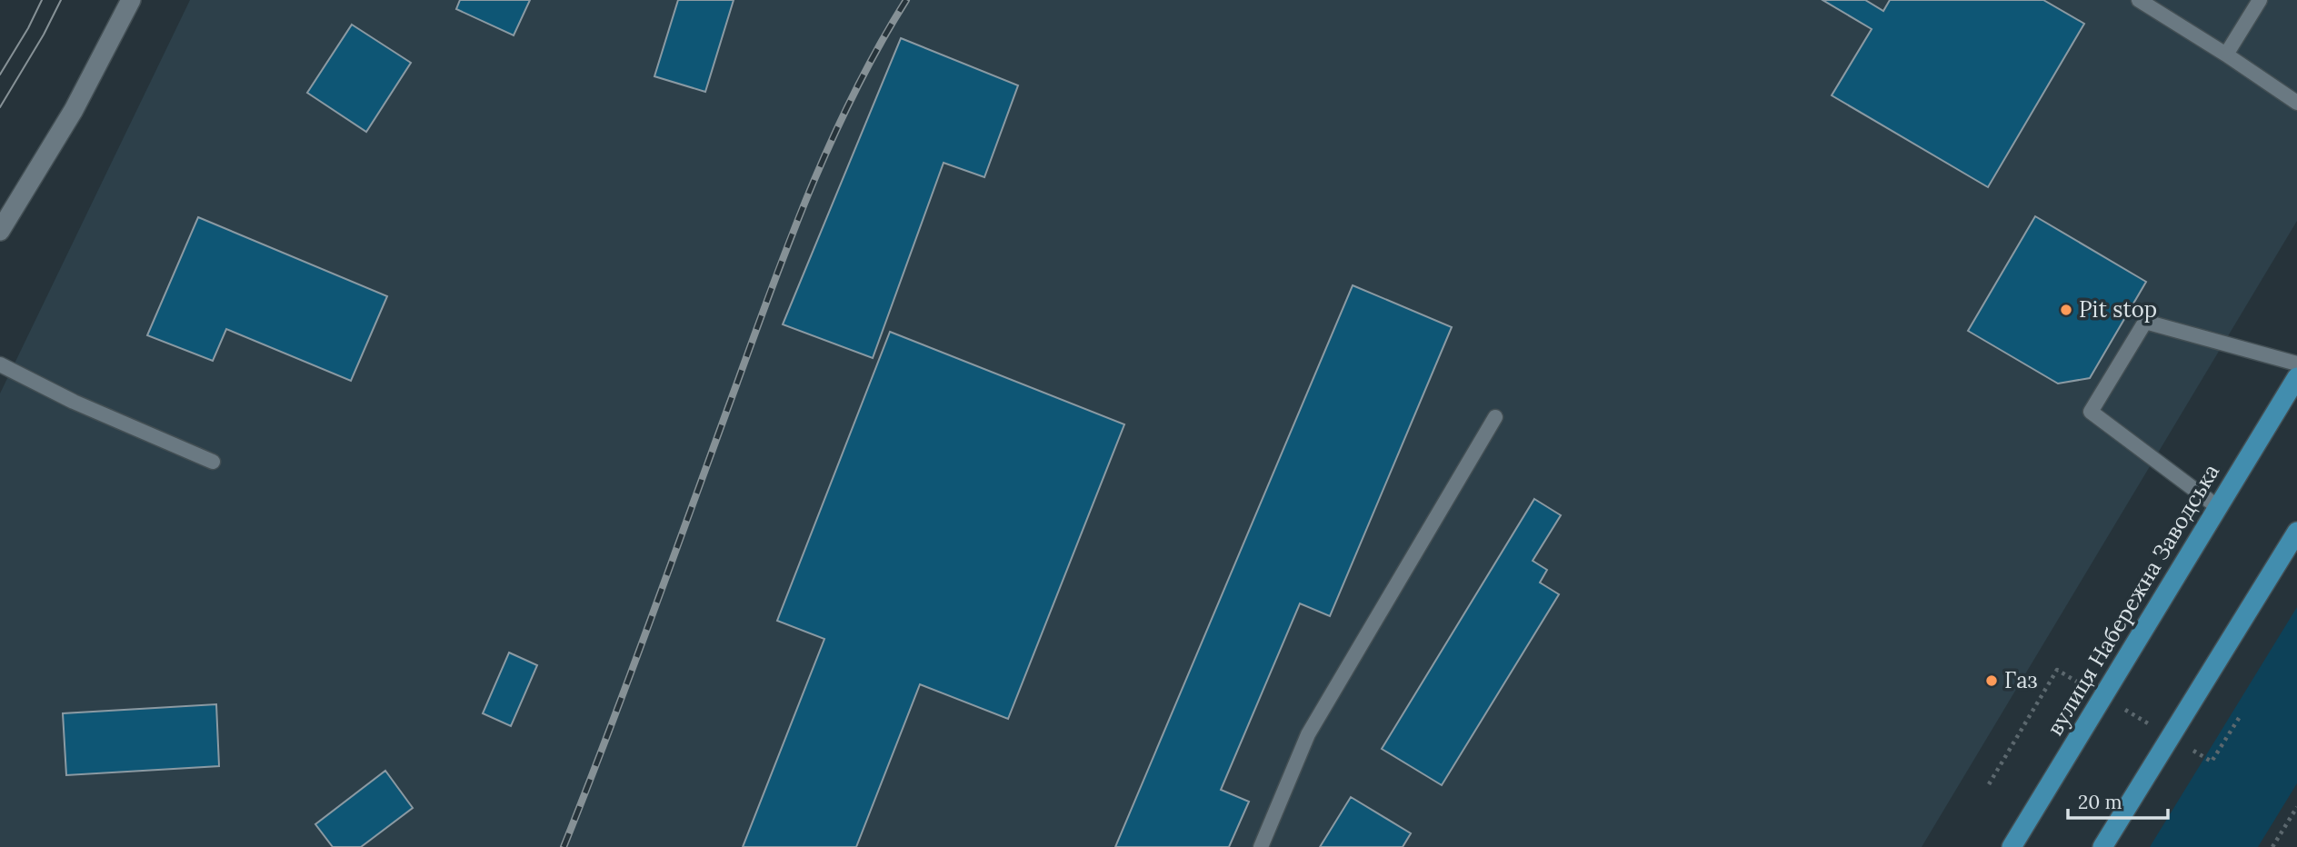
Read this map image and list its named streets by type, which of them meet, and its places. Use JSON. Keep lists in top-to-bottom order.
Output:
{
  "streets": {
    "main road": ["вулиця Набережна Заводська"]
  },
  "places": ["Pit stop", "Газ"],
  "scale_bar": "20 m"
}
